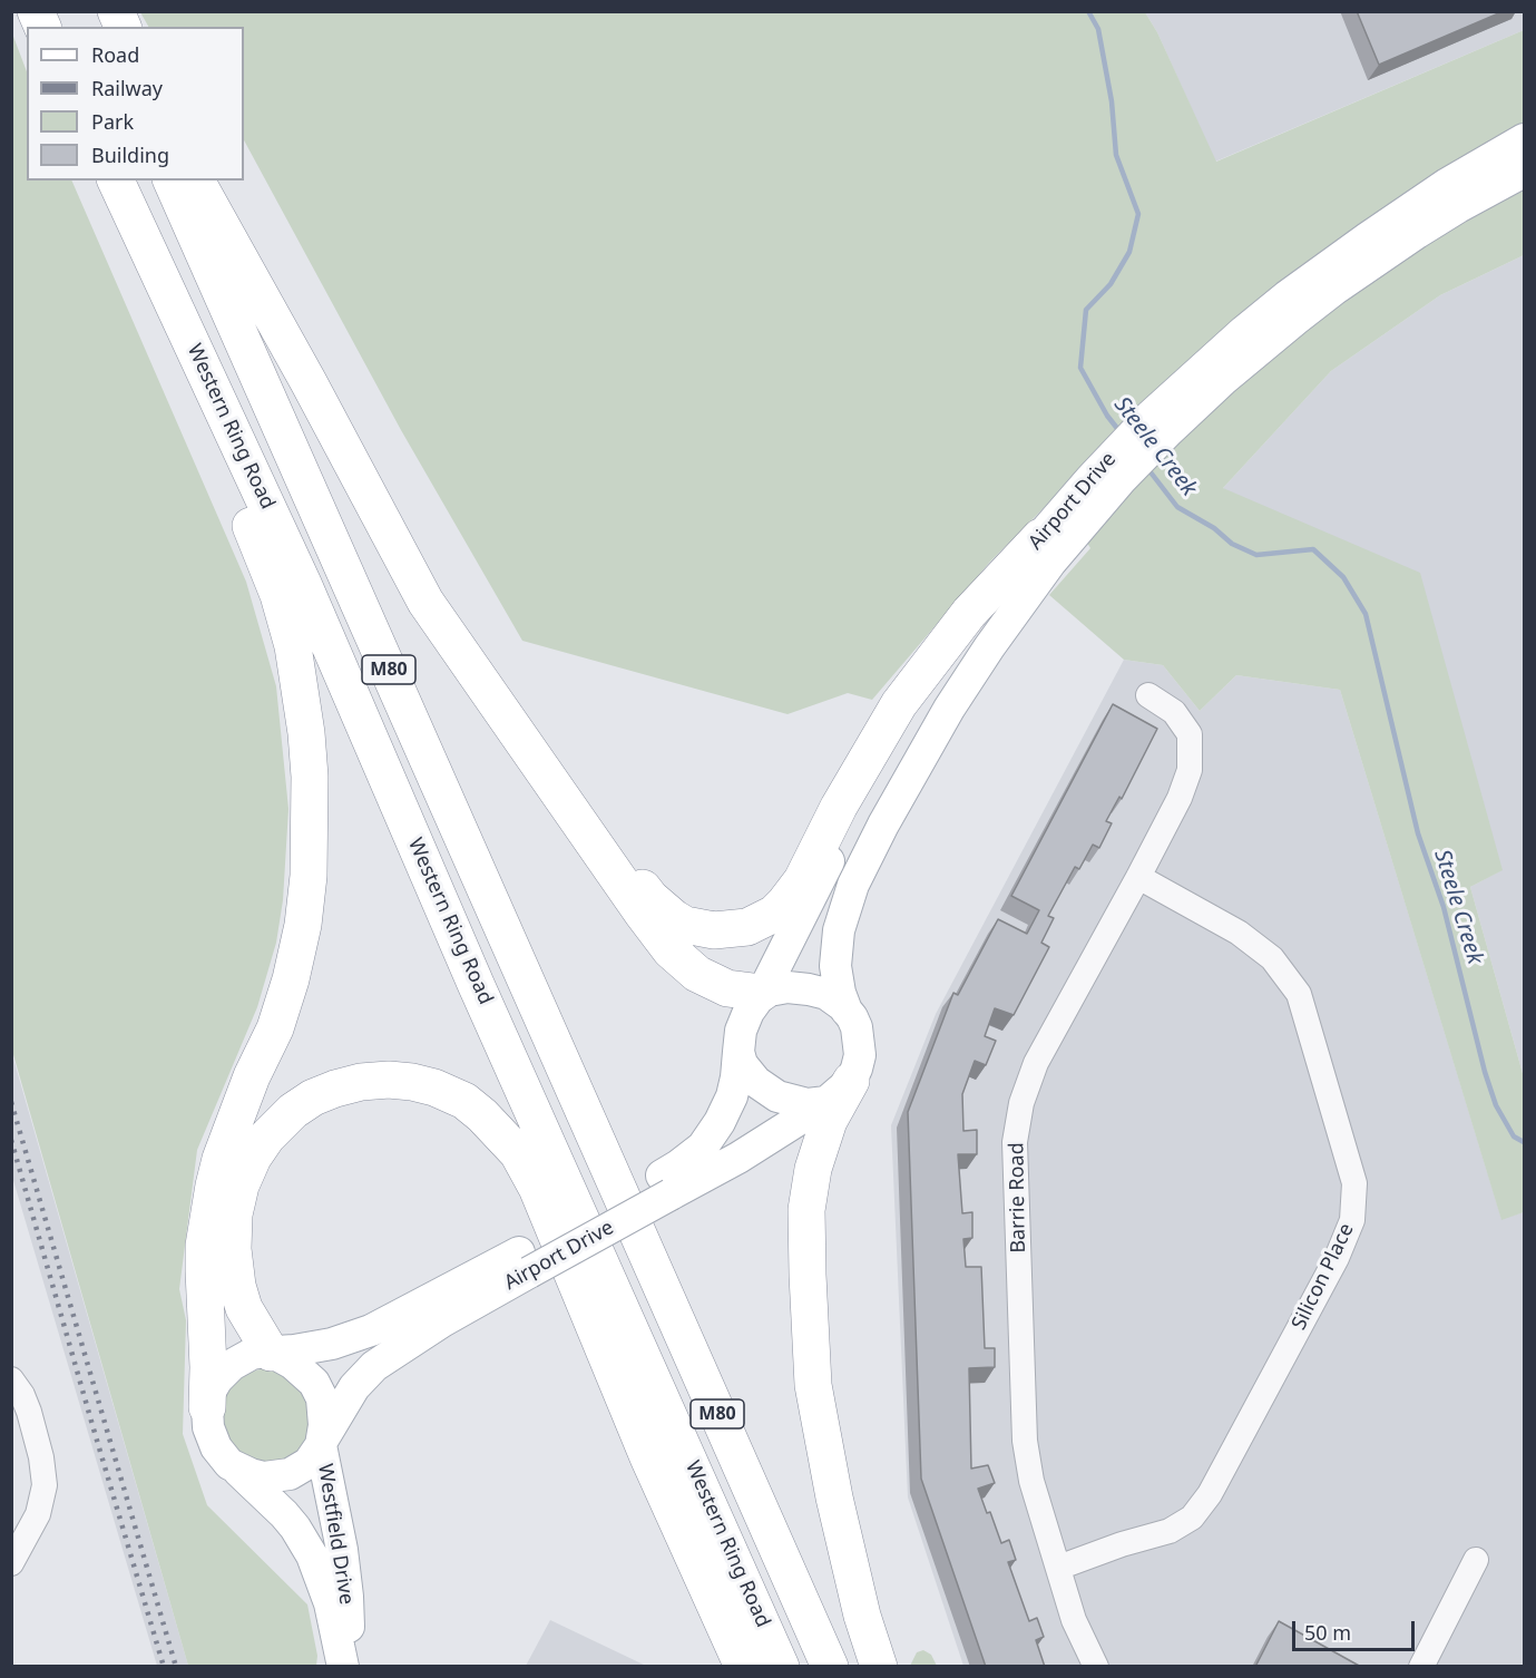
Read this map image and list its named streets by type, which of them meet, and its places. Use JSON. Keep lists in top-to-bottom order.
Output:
{
  "streets": {
    "highway": ["Western Ring Road", "M80"],
    "main road": ["Airport Drive", "Westfield Drive"],
    "street": ["Barrie Road", "Silicon Place"]
  },
  "crossings": [
    ["Airport Drive", "Westfield Drive"],
    ["Barrie Road", "Silicon Place"]
  ],
  "water": ["Steele Creek"],
  "legend": [
    "Road",
    "Railway",
    "Park",
    "Building"
  ],
  "scale_bar": "50 m"
}
